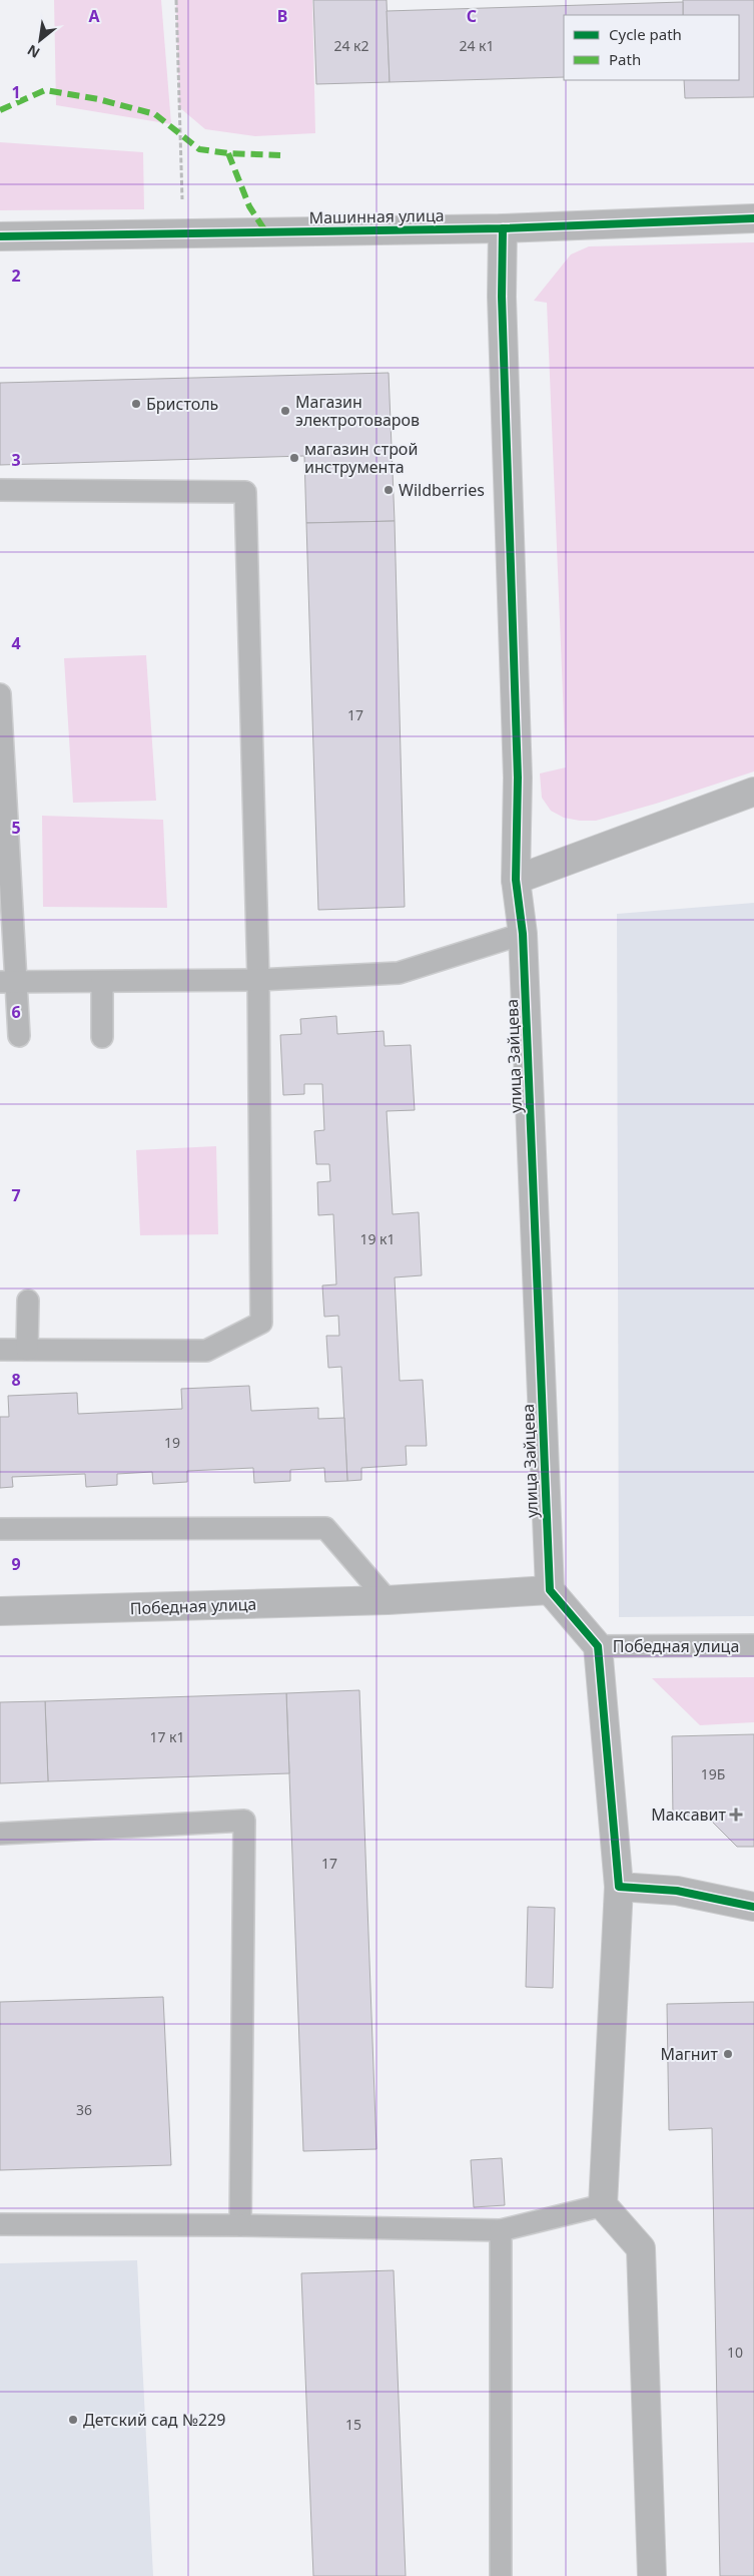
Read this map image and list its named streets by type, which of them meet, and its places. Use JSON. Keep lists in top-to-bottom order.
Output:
{
  "streets": {
    "street": ["Машинная улица", "улица Зайцева", "Победная улица"]
  },
  "crossings": [
    ["Машинная улица", "улица Зайцева"],
    ["улица Зайцева", "Победная улица"]
  ],
  "places": {
    "other": [
      "Бристоль",
      "Магазин электротоваров",
      "магазин строй инструмента",
      "Wildberries",
      "Магнит",
      "Детский сад №229"
    ],
    "health": ["Максавит"]
  },
  "house_numbers": [
    "24 к2",
    "24 к1",
    "17",
    "19 к1",
    "19",
    "17 к1",
    "19Б",
    "17",
    "36",
    "10",
    "15"
  ],
  "legend": ["Cycle path", "Path"],
  "north": "bottom left",
  "grid": {
    "columns": ["A", "B", "C"],
    "rows": [
      "1",
      "2",
      "3",
      "4",
      "5",
      "6",
      "7",
      "8",
      "9"
    ]
  }
}
